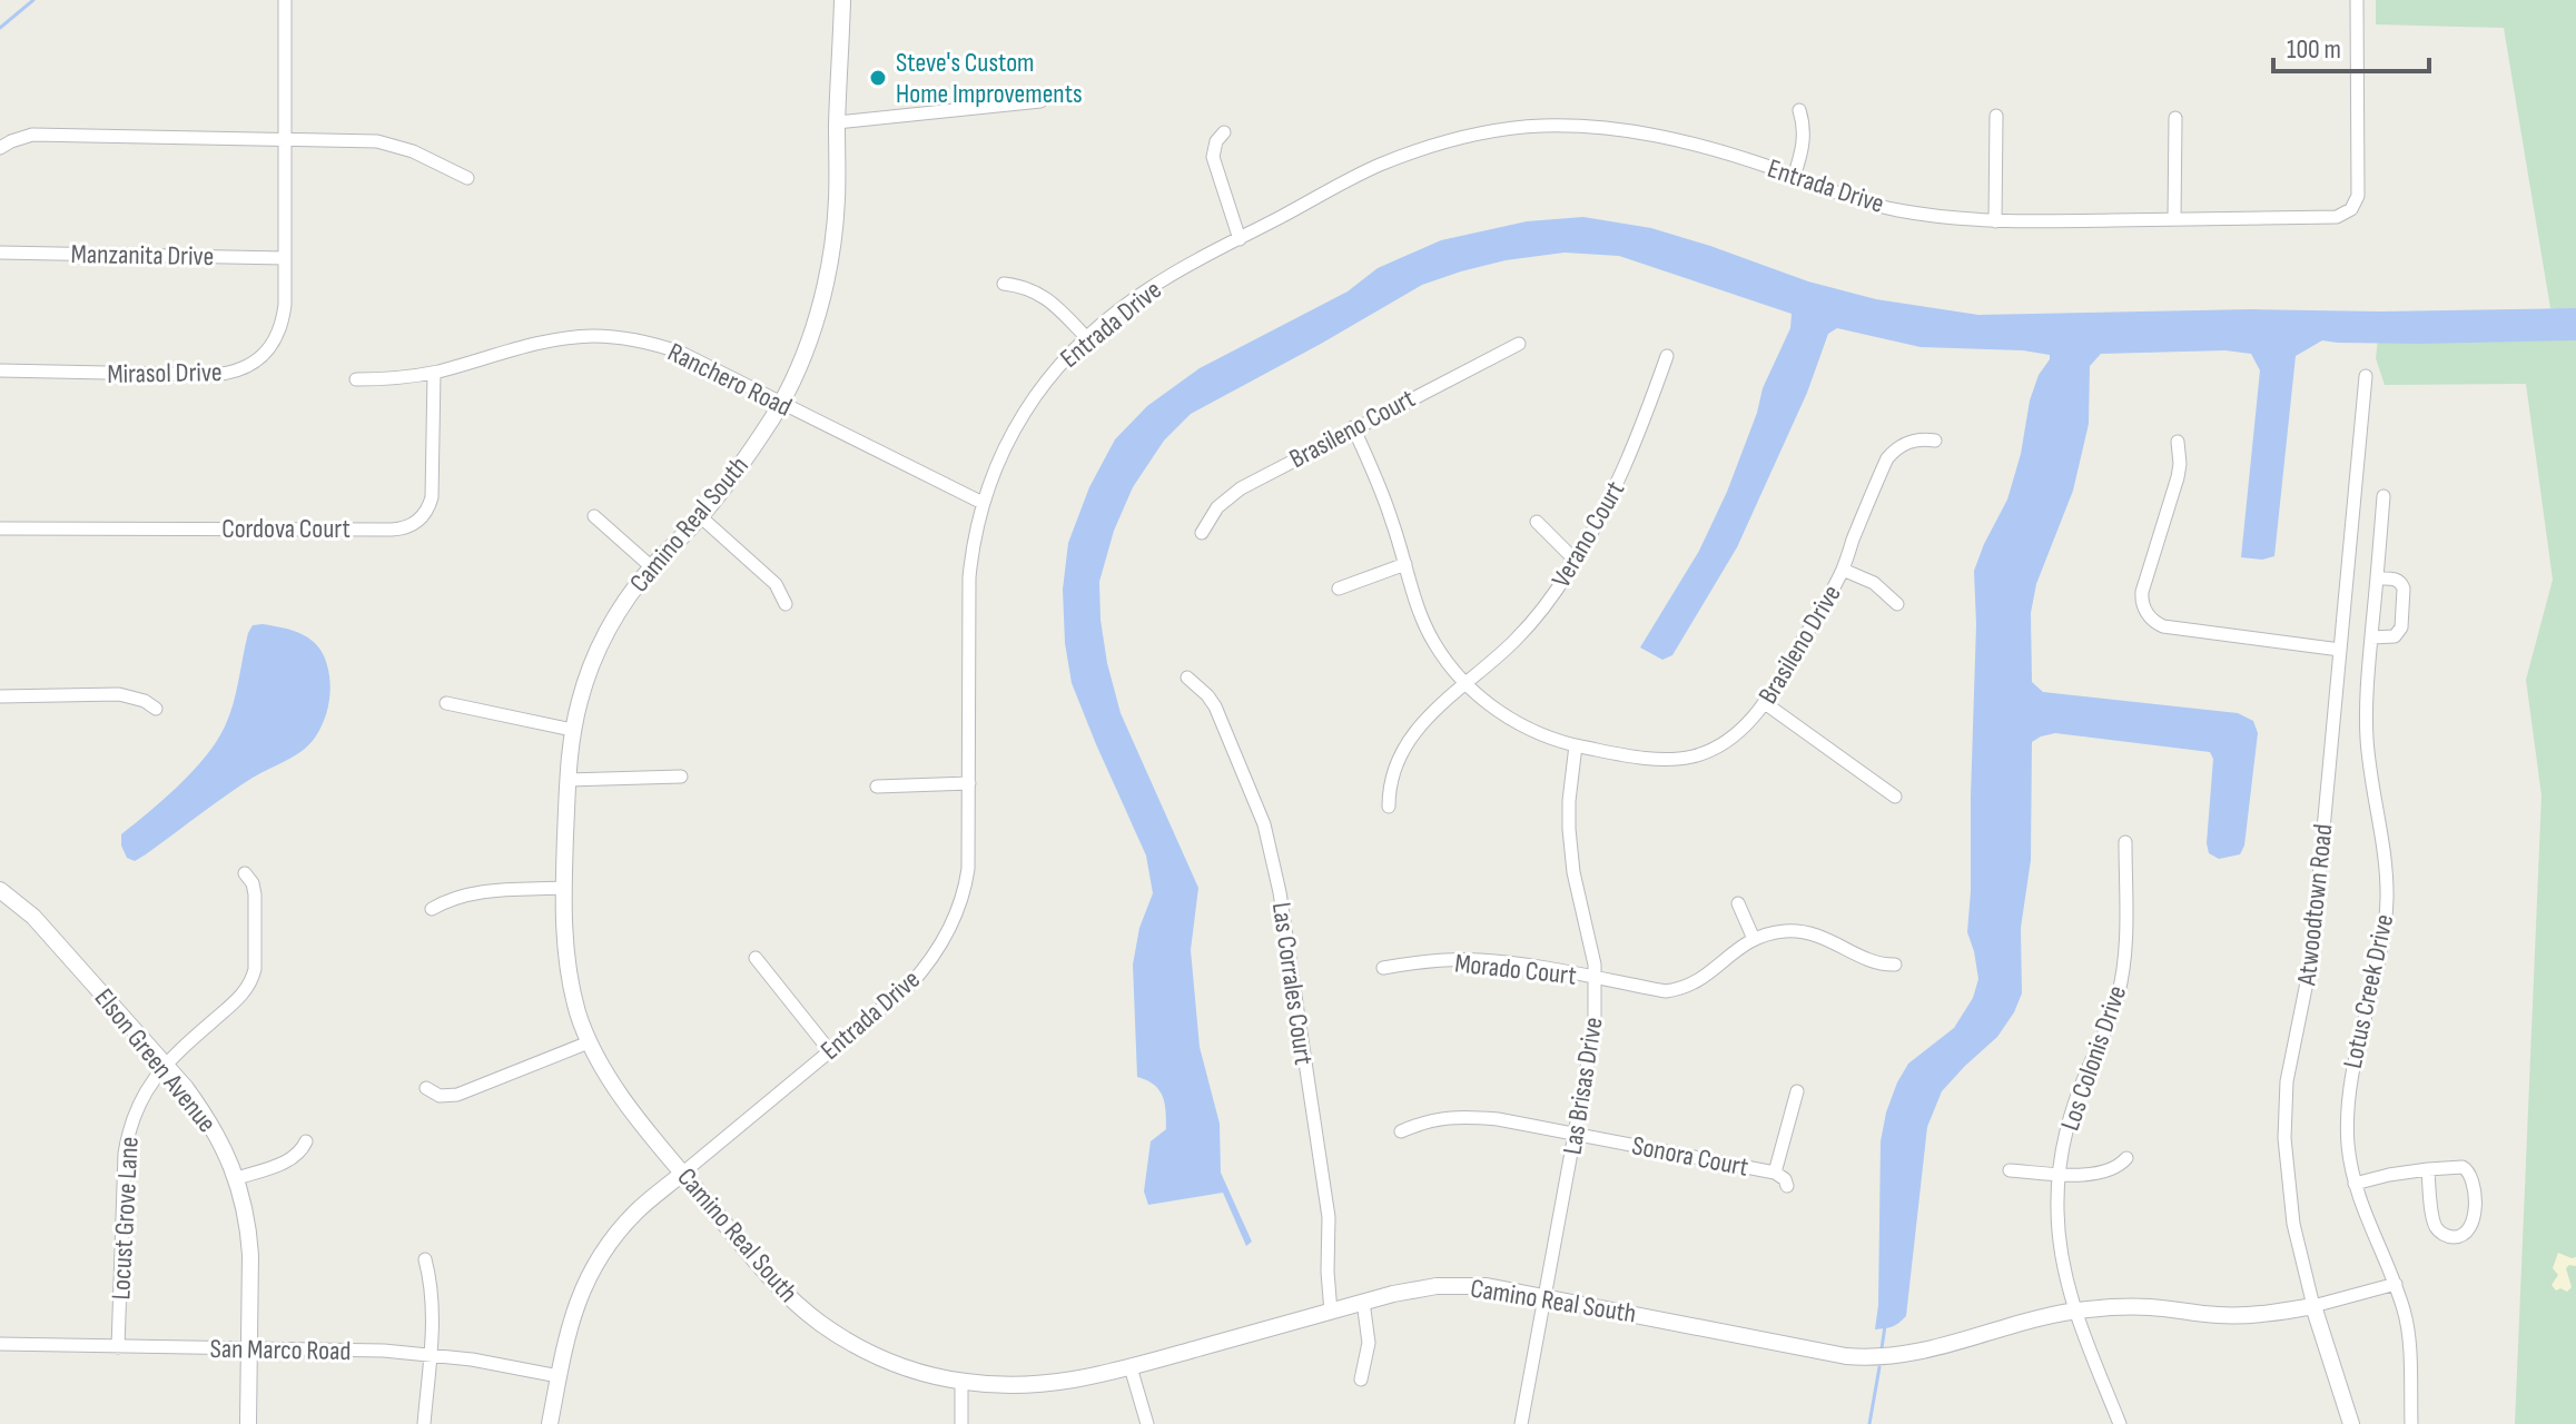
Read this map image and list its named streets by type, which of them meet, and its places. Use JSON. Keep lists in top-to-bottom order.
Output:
{
  "streets": {
    "street": [
      "Entrada Drive",
      "Manzanita Drive",
      "Mirasol Drive",
      "Ranchero Road",
      "Brasileno Court",
      "Camino Real South",
      "Cordova Court",
      "Verano Court",
      "Brasileno Drive",
      "Atwoodtown Road",
      "Morado Court",
      "Las Corrales Court",
      "Lotus Creek Drive",
      "Los Colonis Drive",
      "Elson Green Avenue",
      "Las Brisas Drive",
      "Sonora Court",
      "Locust Grove Lane",
      "San Marco Road"
    ]
  },
  "crossings": [
    ["Entrada Drive", "Ranchero Road"],
    ["Entrada Drive", "Camino Real South"],
    ["Entrada Drive", "San Marco Road"],
    ["Manzanita Drive", "Mirasol Drive"],
    ["Ranchero Road", "Camino Real South"],
    ["Ranchero Road", "Cordova Court"],
    ["Brasileno Court", "Brasileno Drive"],
    ["Camino Real South", "Atwoodtown Road"],
    ["Camino Real South", "Las Corrales Court"],
    ["Camino Real South", "Lotus Creek Drive"],
    ["Camino Real South", "Los Colonis Drive"],
    ["Camino Real South", "Las Brisas Drive"],
    ["Verano Court", "Brasileno Drive"],
    ["Brasileno Drive", "Las Brisas Drive"],
    ["Morado Court", "Las Brisas Drive"],
    ["Elson Green Avenue", "Locust Grove Lane"],
    ["Elson Green Avenue", "San Marco Road"],
    ["Las Brisas Drive", "Sonora Court"],
    ["Locust Grove Lane", "San Marco Road"]
  ],
  "places": ["Steve's Custom Home Improvements"],
  "scale_bar": "100 m"
}
